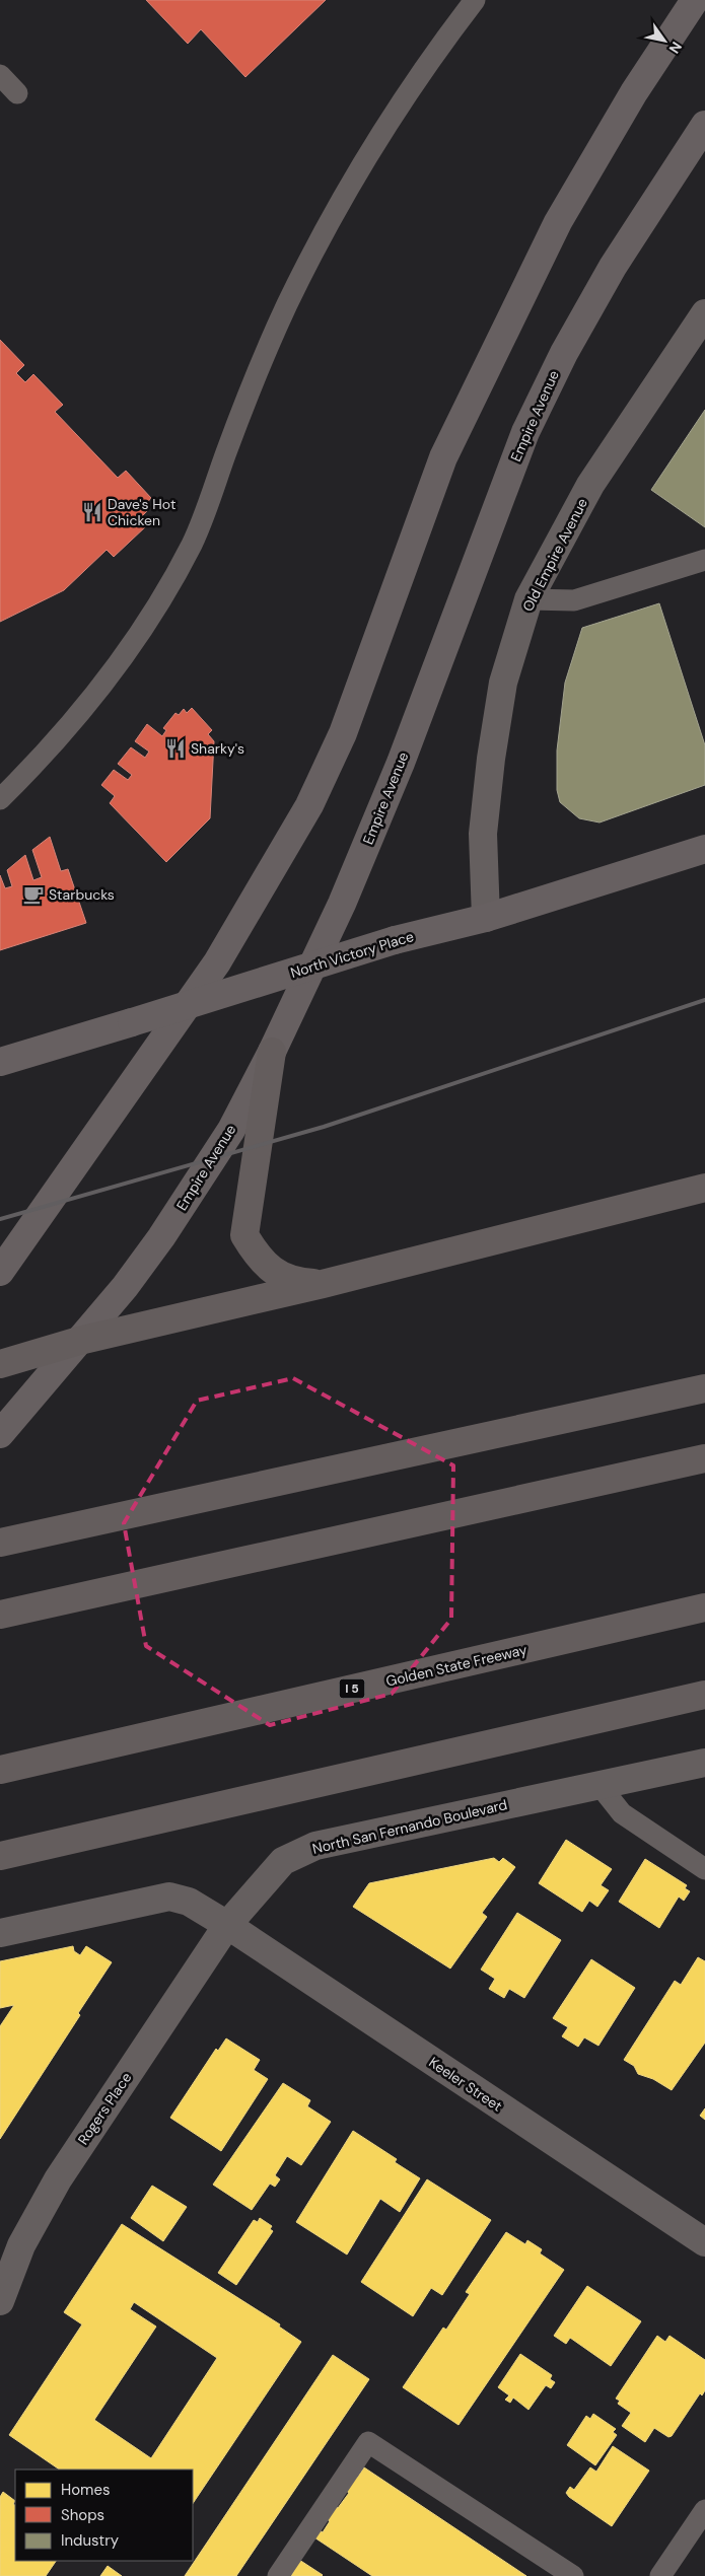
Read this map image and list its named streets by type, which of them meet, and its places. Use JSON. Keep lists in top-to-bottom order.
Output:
{
  "streets": {
    "highway": ["Golden State Freeway", "I 5"],
    "main road": ["Empire Avenue", "North Victory Place"],
    "street": [
      "Old Empire Avenue",
      "North San Fernando Boulevard",
      "Keeler Street",
      "Rogers Place"
    ]
  },
  "crossings": [
    ["Old Empire Avenue", "North Victory Place"],
    ["North San Fernando Boulevard", "Keeler Street"],
    ["North San Fernando Boulevard", "Rogers Place"],
    ["Keeler Street", "Rogers Place"]
  ],
  "places": {
    "restaurant": ["Dave's Hot Chicken", "Sharky's"],
    "cafe": ["Starbucks"]
  },
  "legend": ["Homes", "Shops", "Industry"],
  "north": "bottom right"
}
